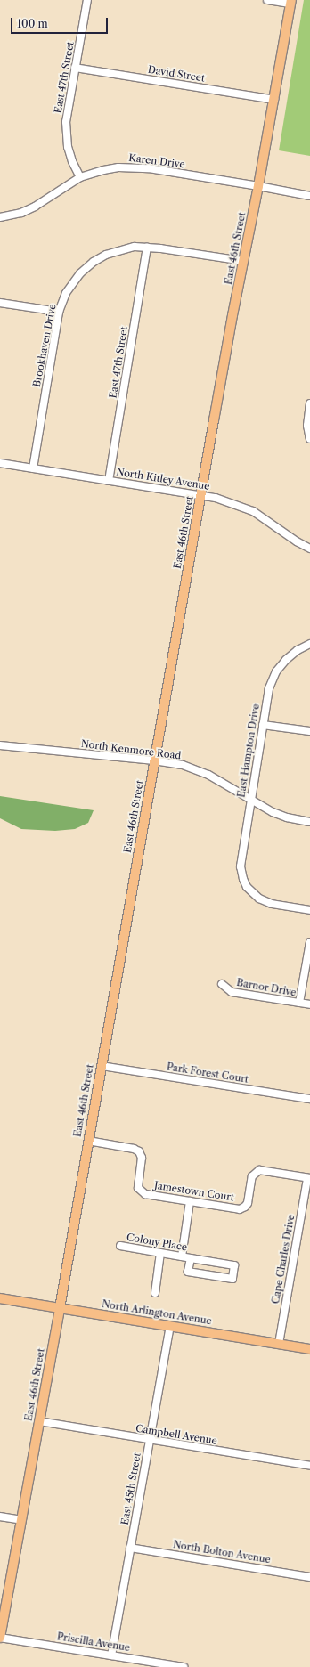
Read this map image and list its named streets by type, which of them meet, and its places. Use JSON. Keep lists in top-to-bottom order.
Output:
{
  "streets": {
    "main road": ["East 46th Street", "North Arlington Avenue"],
    "street": [
      "David Street",
      "East 47th Street",
      "Karen Drive",
      "Brookhaven Drive",
      "North Kitley Avenue",
      "North Kenmore Road",
      "East Hampton Drive",
      "Barnor Drive",
      "Park Forest Court",
      "Jamestown Court",
      "Colony Place",
      "Cape Charles Drive",
      "Campbell Avenue",
      "East 45th Street",
      "North Bolton Avenue",
      "Priscilla Avenue"
    ]
  },
  "crossings": [
    ["David Street", "East 47th Street"],
    ["David Street", "East 46th Street"],
    ["East 47th Street", "Karen Drive"],
    ["East 47th Street", "Brookhaven Drive"],
    ["East 47th Street", "North Kitley Avenue"],
    ["Karen Drive", "East 46th Street"],
    ["East 46th Street", "Brookhaven Drive"],
    ["East 46th Street", "North Kitley Avenue"],
    ["East 46th Street", "North Kenmore Road"],
    ["East 46th Street", "Park Forest Court"],
    ["East 46th Street", "Jamestown Court"],
    ["East 46th Street", "North Arlington Avenue"],
    ["East 46th Street", "Campbell Avenue"],
    ["East 46th Street", "Priscilla Avenue"],
    ["Brookhaven Drive", "North Kitley Avenue"],
    ["North Kenmore Road", "East Hampton Drive"],
    ["Jamestown Court", "Cape Charles Drive"],
    ["Cape Charles Drive", "North Arlington Avenue"],
    ["North Arlington Avenue", "East 45th Street"],
    ["Campbell Avenue", "East 45th Street"],
    ["East 45th Street", "North Bolton Avenue"],
    ["East 45th Street", "Priscilla Avenue"]
  ],
  "scale_bar": "100 m"
}
